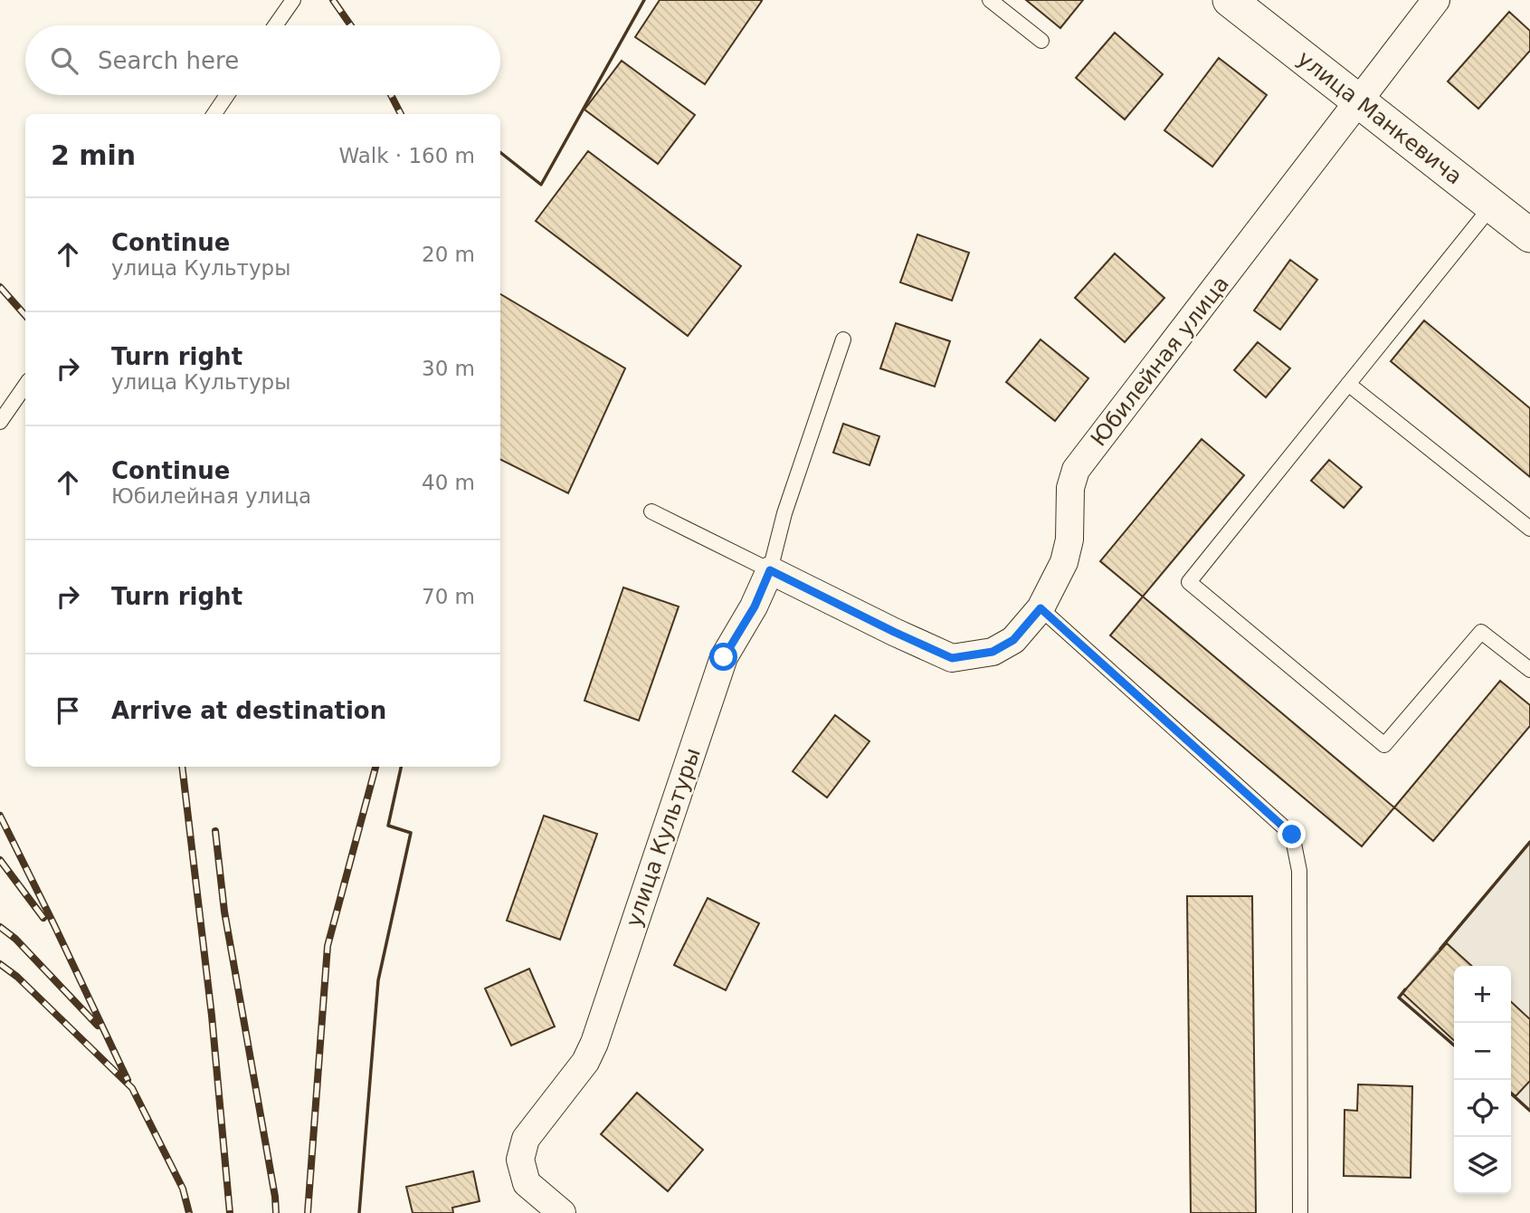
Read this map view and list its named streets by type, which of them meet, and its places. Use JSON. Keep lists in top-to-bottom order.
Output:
{
  "streets": {
    "street": ["улица Манкевича", "Юбилейная улица", "улица Культуры"]
  },
  "crossings": [
    ["улица Манкевича", "Юбилейная улица"],
    ["Юбилейная улица", "улица Культуры"]
  ],
  "page": {
    "search": "Search here",
    "heading": ["2 min", "Walk · 160 m"],
    "list": [
      ["Continue", "улица Культуры", "20 m"],
      ["Turn right", "улица Культуры", "30 m"],
      ["Continue", "Юбилейная улица", "40 m"],
      ["Turn right", "70 m"],
      "Arrive at destination"
    ],
    "map_buttons": ["+", "−"]
  }
}
